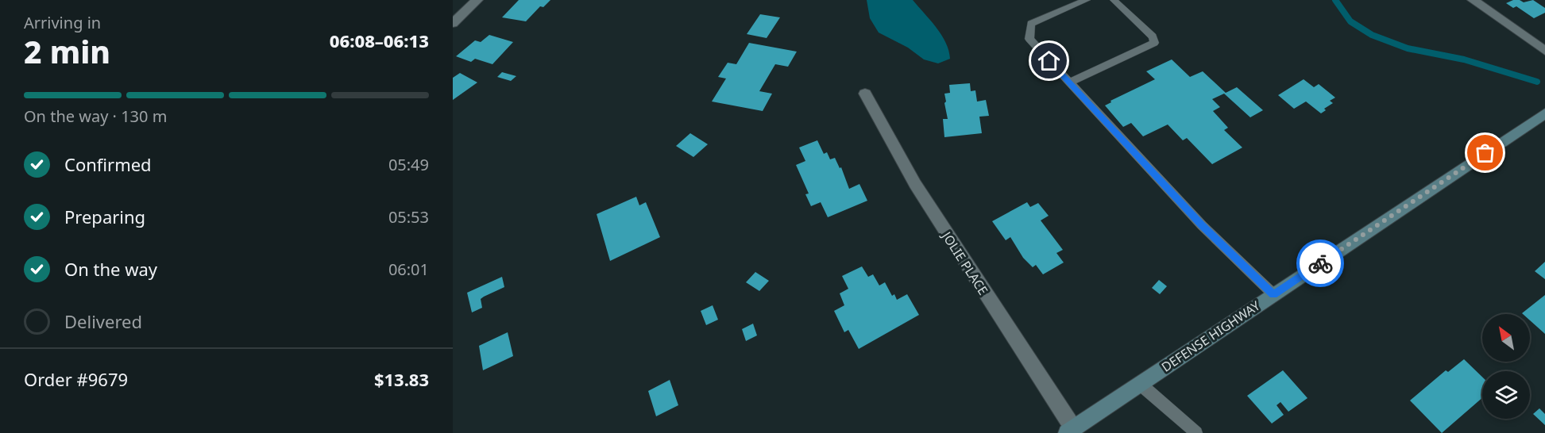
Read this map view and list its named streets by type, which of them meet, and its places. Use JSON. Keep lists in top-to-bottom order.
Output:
{
  "streets": {
    "main road": ["DEFENSE HIGHWAY"],
    "street": ["JOLIE PLACE"]
  },
  "crossings": [
    ["JOLIE PLACE", "DEFENSE HIGHWAY"]
  ],
  "north": "top left",
  "page": {
    "heading": ["2 min", "Arriving in", "06:08–06:13"],
    "panel": ["Order #9679", "$13.83"],
    "bar": "On the way · 130 m",
    "list": [
      ["Confirmed", "05:49"],
      ["Preparing", "05:53"],
      ["On the way", "06:01"],
      "Delivered"
    ]
  }
}
